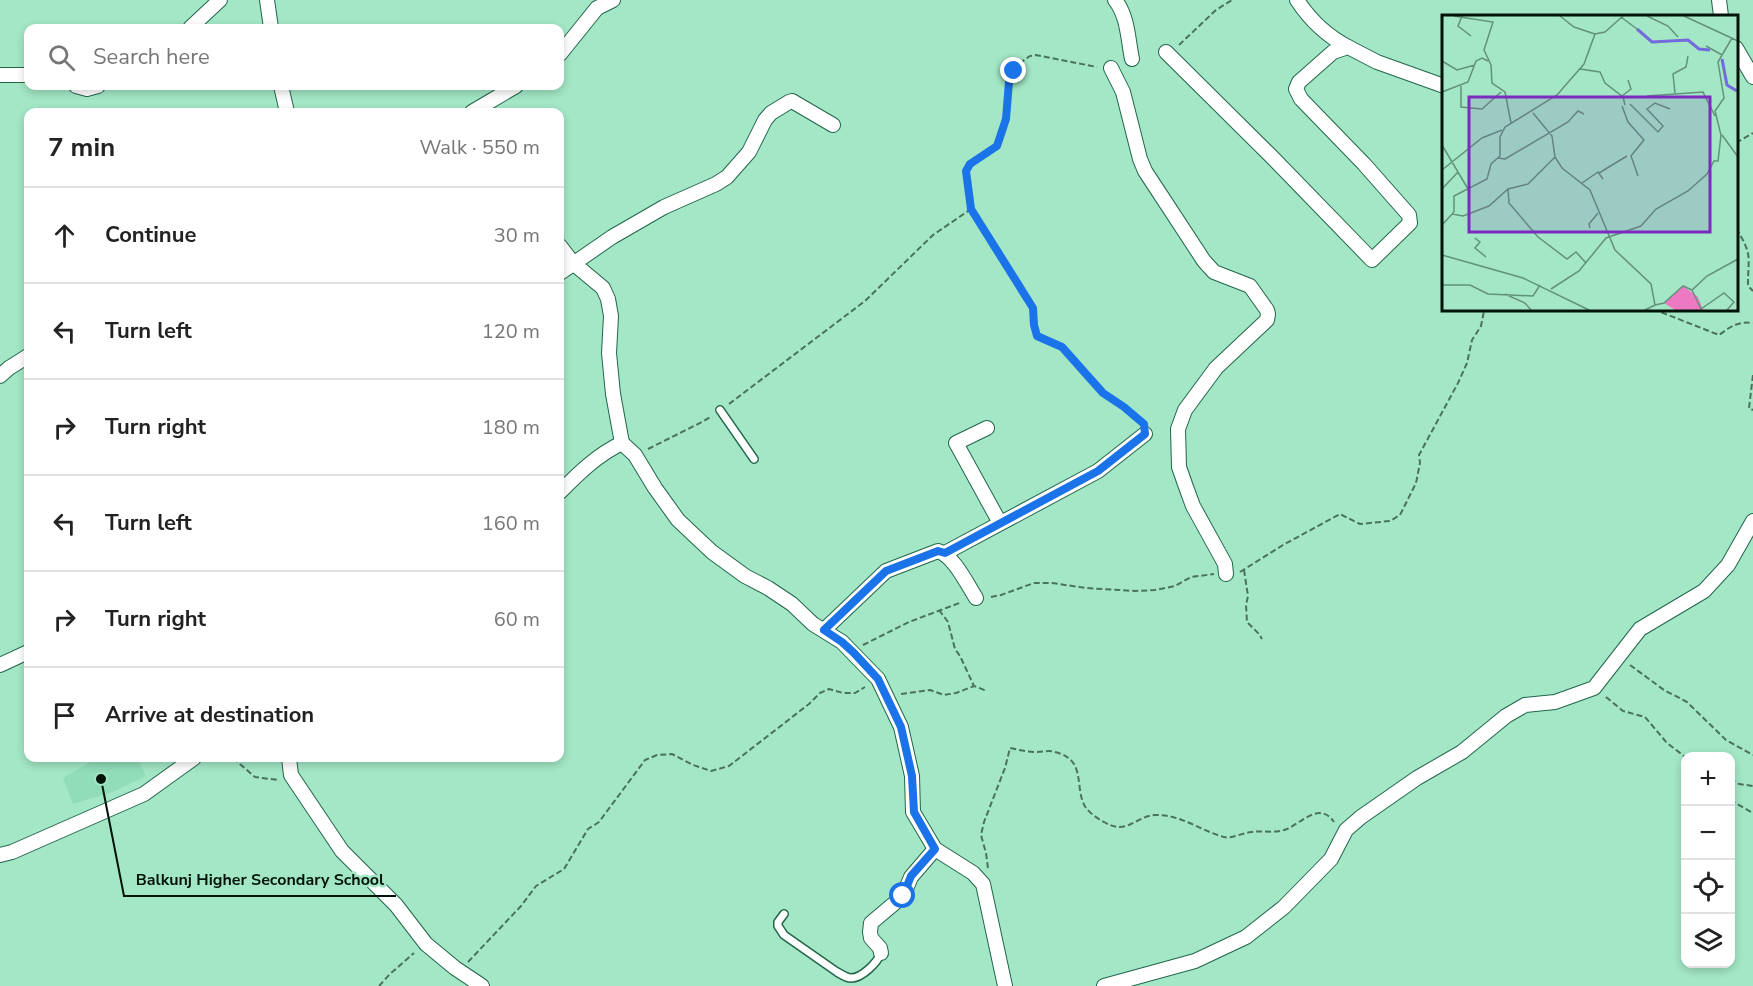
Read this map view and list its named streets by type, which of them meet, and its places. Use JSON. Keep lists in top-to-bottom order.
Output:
{
  "places": ["Balkunj Higher Secondary School"],
  "page": {
    "search": "Search here",
    "heading": ["7 min", "Walk · 550 m"],
    "list": [
      ["Continue", "30 m"],
      ["Turn left", "120 m"],
      ["Turn right", "180 m"],
      ["Turn left", "160 m"],
      ["Turn right", "60 m"],
      "Arrive at destination"
    ],
    "map_buttons": ["+", "−"]
  }
}
